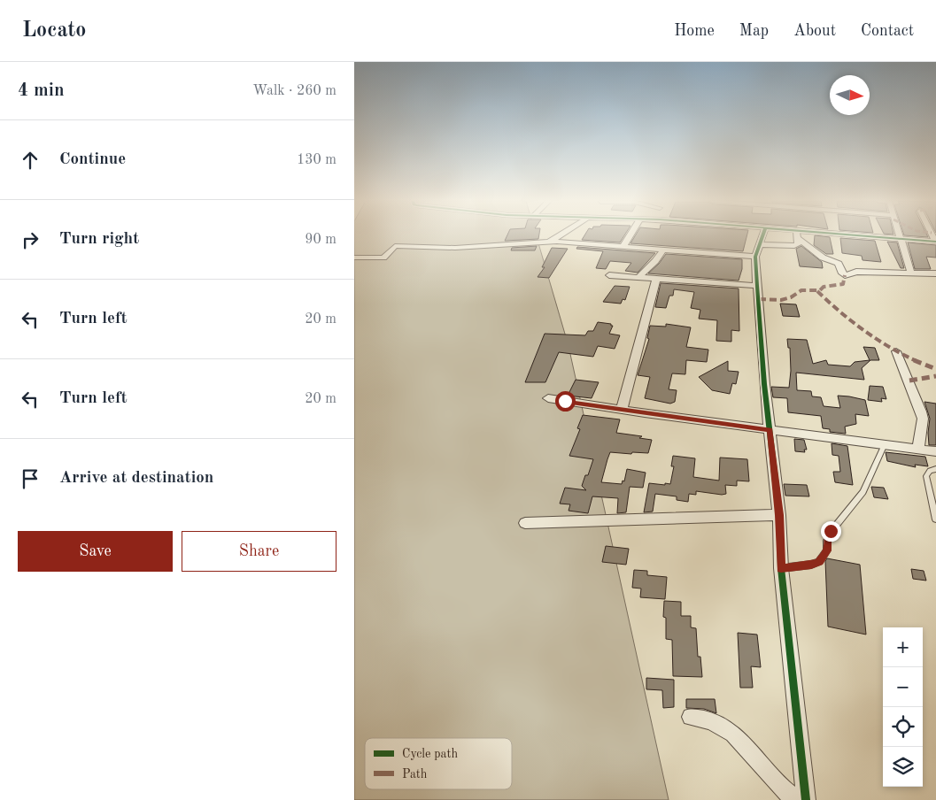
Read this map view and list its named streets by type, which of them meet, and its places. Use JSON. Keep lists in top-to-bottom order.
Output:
{
  "legend": ["Cycle path", "Path"],
  "north": "right",
  "page": {
    "header": "Locato",
    "nav": [
      "Home",
      "Map",
      "About",
      "Contact"
    ],
    "heading": ["4 min", "Walk · 260 m"],
    "list": [
      ["Continue", "130 m"],
      ["Turn right", "90 m"],
      ["Turn left", "20 m"],
      ["Turn left", "20 m"],
      "Arrive at destination"
    ],
    "buttons": ["Save", "Share"],
    "map_buttons": ["+", "−"]
  }
}
